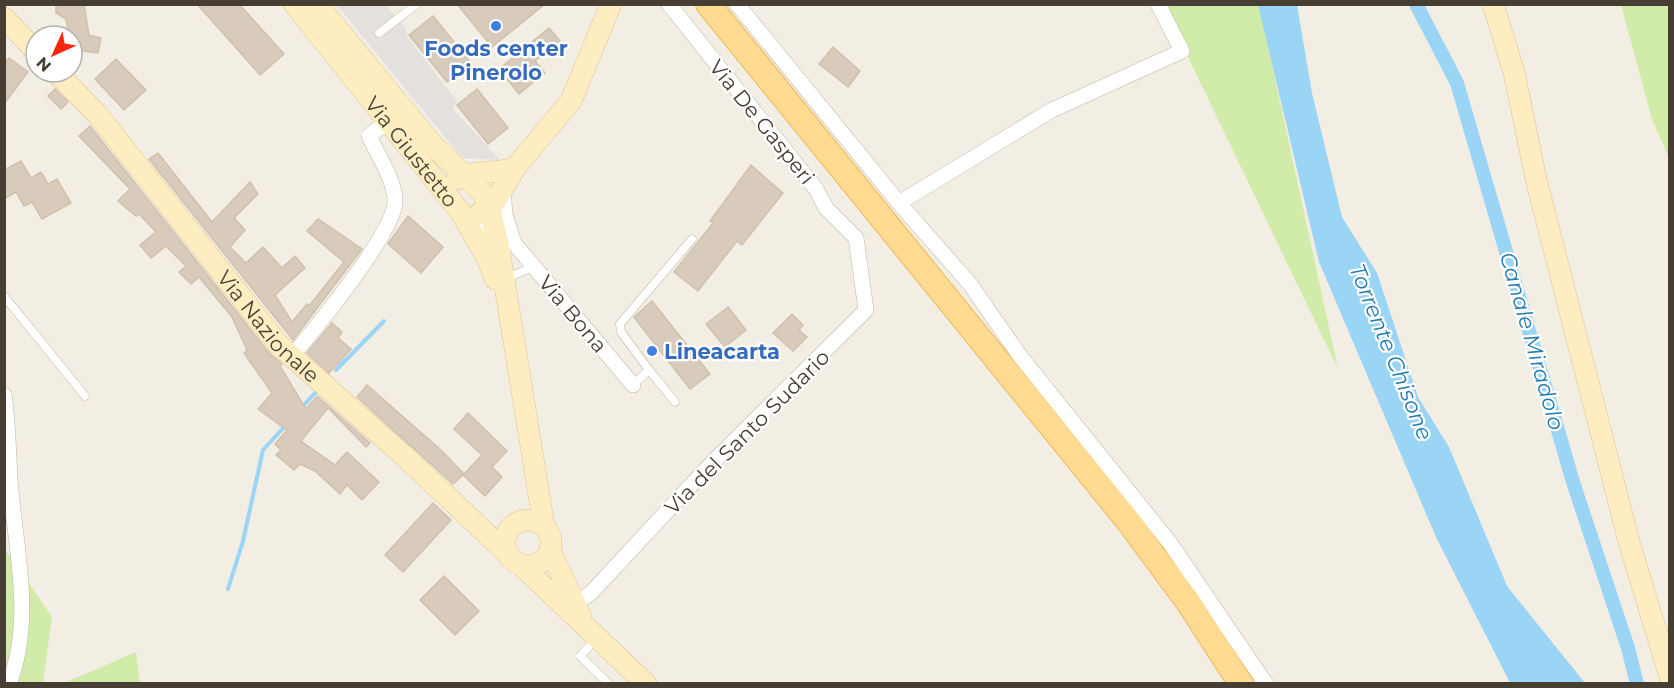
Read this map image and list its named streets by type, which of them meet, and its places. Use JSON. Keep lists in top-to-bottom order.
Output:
{
  "streets": {
    "street": [
      "Via De Gasperi",
      "Via Giustetto",
      "Via Bona",
      "Via Nazionale",
      "Via del Santo Sudario"
    ]
  },
  "crossings": [
    ["Via De Gasperi", "Via del Santo Sudario"],
    ["Via Giustetto", "Via Nazionale"]
  ],
  "water": ["Canale Miradolo", "Torrente Chisone"],
  "places": ["Foods center Pinerolo", "Lineacarta"],
  "north": "bottom left"
}
